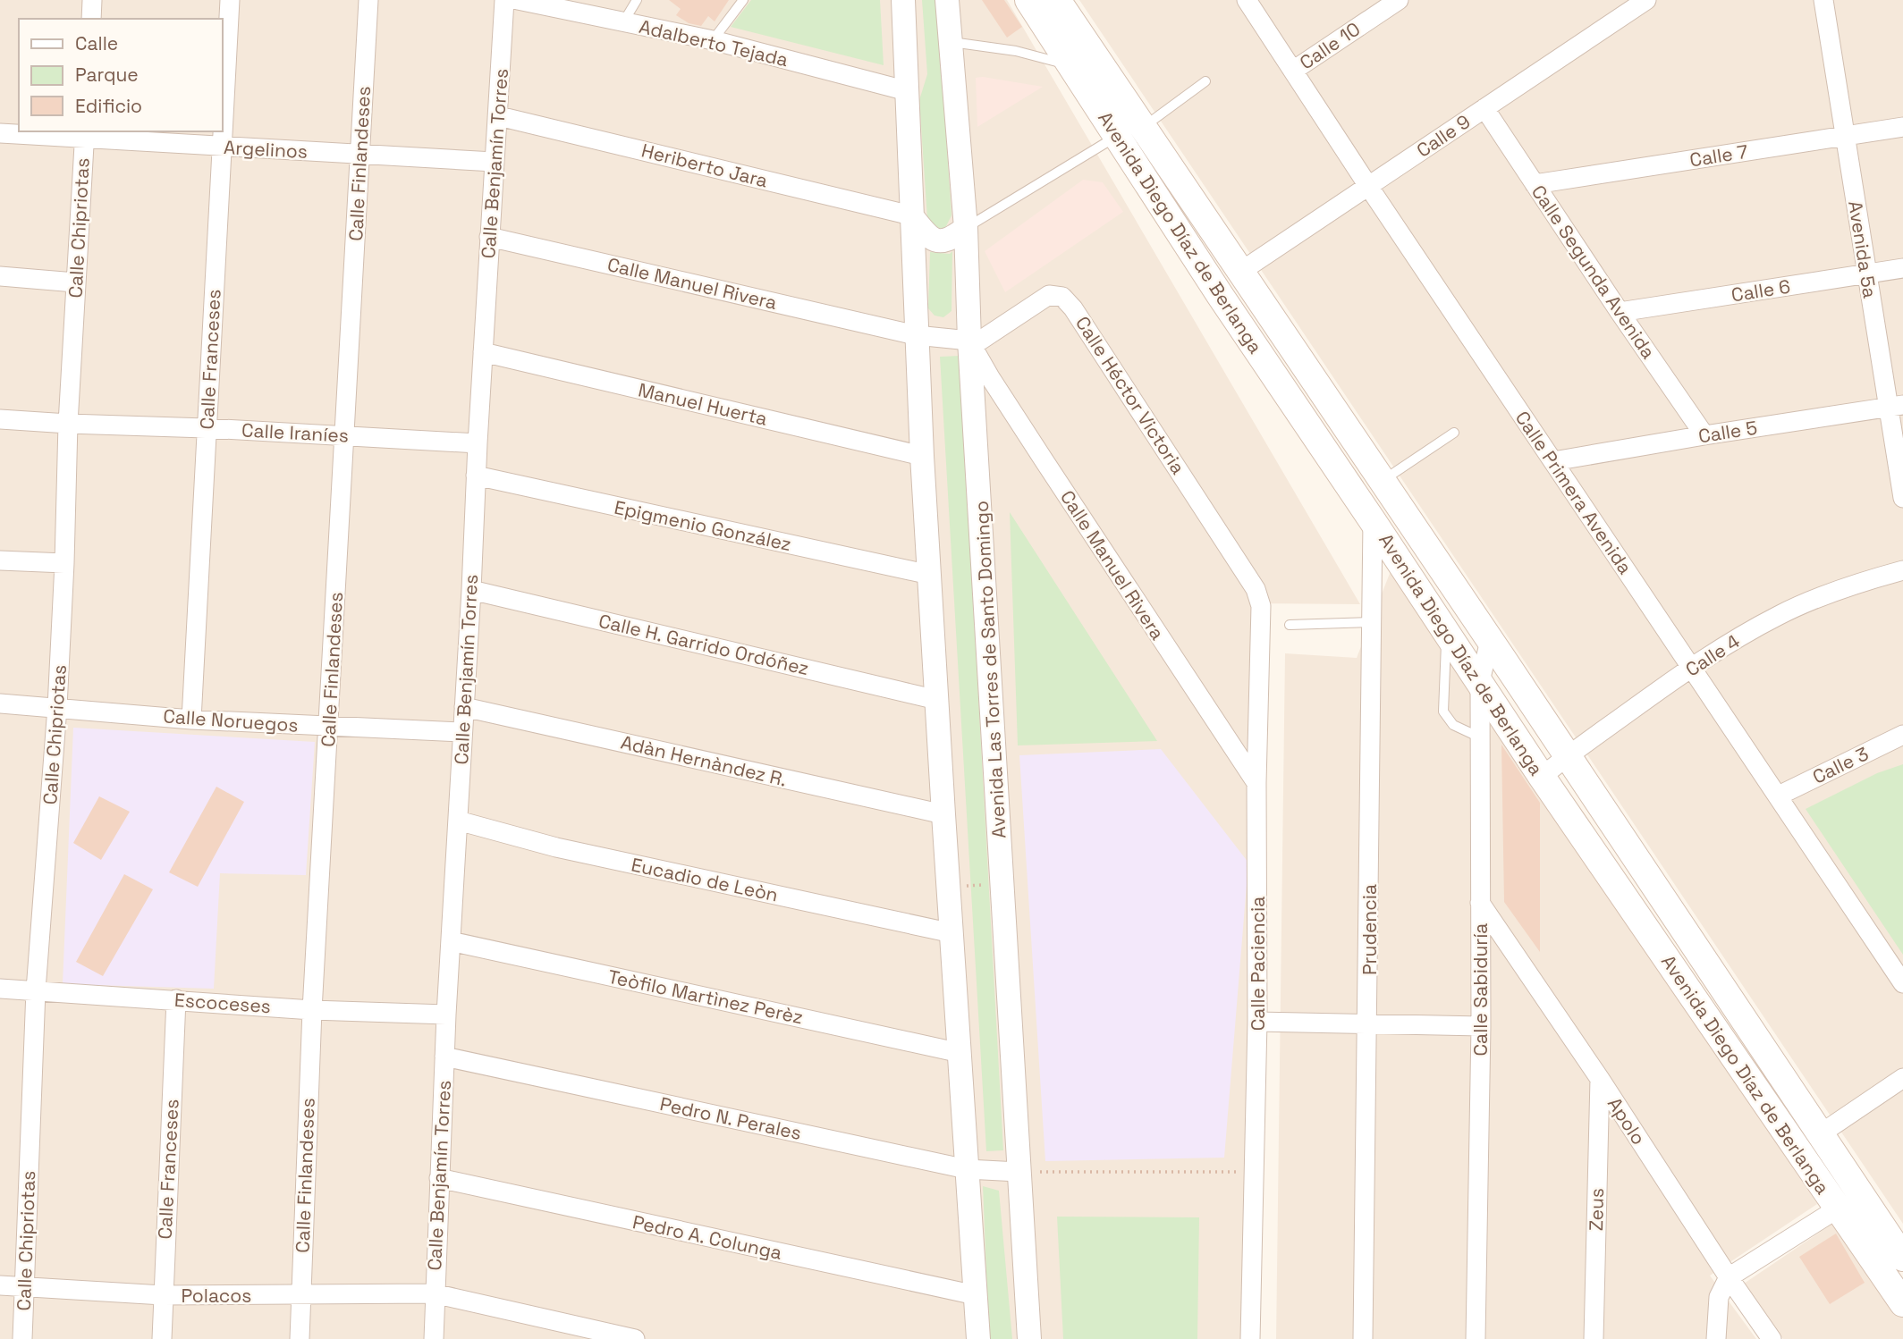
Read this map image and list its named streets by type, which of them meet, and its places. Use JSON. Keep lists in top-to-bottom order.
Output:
{
  "streets": {
    "main road": ["Avenida Diego Díaz de Berlanga"],
    "street": [
      "Adalberto Tejada",
      "Calle 10",
      "Calle 9",
      "Argelinos",
      "Calle 7",
      "Calle Finlandeses",
      "Calle Benjamín Torres",
      "Heriberto Jara",
      "Calle Chipriotas",
      "Avenida 5a",
      "Calle Segunda Avenida",
      "Calle Manuel Rivera",
      "Calle 6",
      "Calle Franceses",
      "Calle Héctor Victoria",
      "Manuel Huerta",
      "Calle 5",
      "Calle Iraníes",
      "Calle Primera Avenida",
      "Epigmenio González",
      "Calle H. Garrido Ordóñez",
      "Calle 4",
      "Avenida Las Torres de Santo Domingo",
      "Calle Noruegos",
      "Adàn Hernàndez R.",
      "Calle 3",
      "Eucadio de Leòn",
      "Prudencia",
      "Calle Paciencia",
      "Calle Sabiduría",
      "Teòfilo Martìnez Perèz",
      "Escoceses",
      "Pedro N. Perales",
      "Apolo",
      "Zeus",
      "Pedro A. Colunga",
      "Polacos"
    ]
  },
  "crossings": [
    ["Calle 10", "Calle Primera Avenida"],
    ["Calle 9", "Avenida Diego Díaz de Berlanga"],
    ["Calle 9", "Calle Segunda Avenida"],
    ["Calle 9", "Calle Primera Avenida"],
    ["Argelinos", "Calle Finlandeses"],
    ["Argelinos", "Calle Benjamín Torres"],
    ["Argelinos", "Calle Chipriotas"],
    ["Argelinos", "Calle Franceses"],
    ["Calle 7", "Avenida 5a"],
    ["Calle 7", "Calle Segunda Avenida"],
    ["Calle Finlandeses", "Calle Iraníes"],
    ["Calle Finlandeses", "Calle Noruegos"],
    ["Calle Finlandeses", "Escoceses"],
    ["Calle Finlandeses", "Polacos"],
    ["Calle Benjamín Torres", "Heriberto Jara"],
    ["Calle Benjamín Torres", "Calle Manuel Rivera"],
    ["Calle Benjamín Torres", "Manuel Huerta"],
    ["Calle Benjamín Torres", "Calle Iraníes"],
    ["Calle Benjamín Torres", "Epigmenio González"],
    ["Calle Benjamín Torres", "Calle H. Garrido Ordóñez"],
    ["Calle Benjamín Torres", "Calle Noruegos"],
    ["Calle Benjamín Torres", "Adàn Hernàndez R."],
    ["Calle Benjamín Torres", "Eucadio de Leòn"],
    ["Calle Benjamín Torres", "Teòfilo Martìnez Perèz"],
    ["Calle Benjamín Torres", "Escoceses"],
    ["Calle Benjamín Torres", "Pedro N. Perales"],
    ["Calle Benjamín Torres", "Pedro A. Colunga"],
    ["Calle Benjamín Torres", "Polacos"],
    ["Calle Chipriotas", "Calle Iraníes"],
    ["Calle Chipriotas", "Calle Noruegos"],
    ["Calle Chipriotas", "Escoceses"],
    ["Calle Chipriotas", "Polacos"],
    ["Avenida Diego Díaz de Berlanga", "Calle 4"],
    ["Avenida Diego Díaz de Berlanga", "Prudencia"],
    ["Avenida Diego Díaz de Berlanga", "Calle Sabiduría"],
    ["Avenida 5a", "Calle 6"],
    ["Avenida 5a", "Calle 5"],
    ["Calle Segunda Avenida", "Calle 6"],
    ["Calle Segunda Avenida", "Calle 5"],
    ["Calle Manuel Rivera", "Calle Héctor Victoria"],
    ["Calle Manuel Rivera", "Avenida Las Torres de Santo Domingo"],
    ["Calle Manuel Rivera", "Calle Paciencia"],
    ["Calle Franceses", "Calle Iraníes"],
    ["Calle Franceses", "Calle Noruegos"],
    ["Calle Franceses", "Escoceses"],
    ["Calle Franceses", "Polacos"],
    ["Calle Héctor Victoria", "Avenida Las Torres de Santo Domingo"],
    ["Calle Héctor Victoria", "Calle Paciencia"],
    ["Calle 5", "Calle Primera Avenida"],
    ["Calle Primera Avenida", "Calle 4"],
    ["Calle Primera Avenida", "Calle 3"],
    ["Avenida Las Torres de Santo Domingo", "Pedro N. Perales"],
    ["Calle Sabiduría", "Apolo"],
    ["Apolo", "Zeus"]
  ],
  "legend": ["Calle", "Parque", "Edificio"]
}
